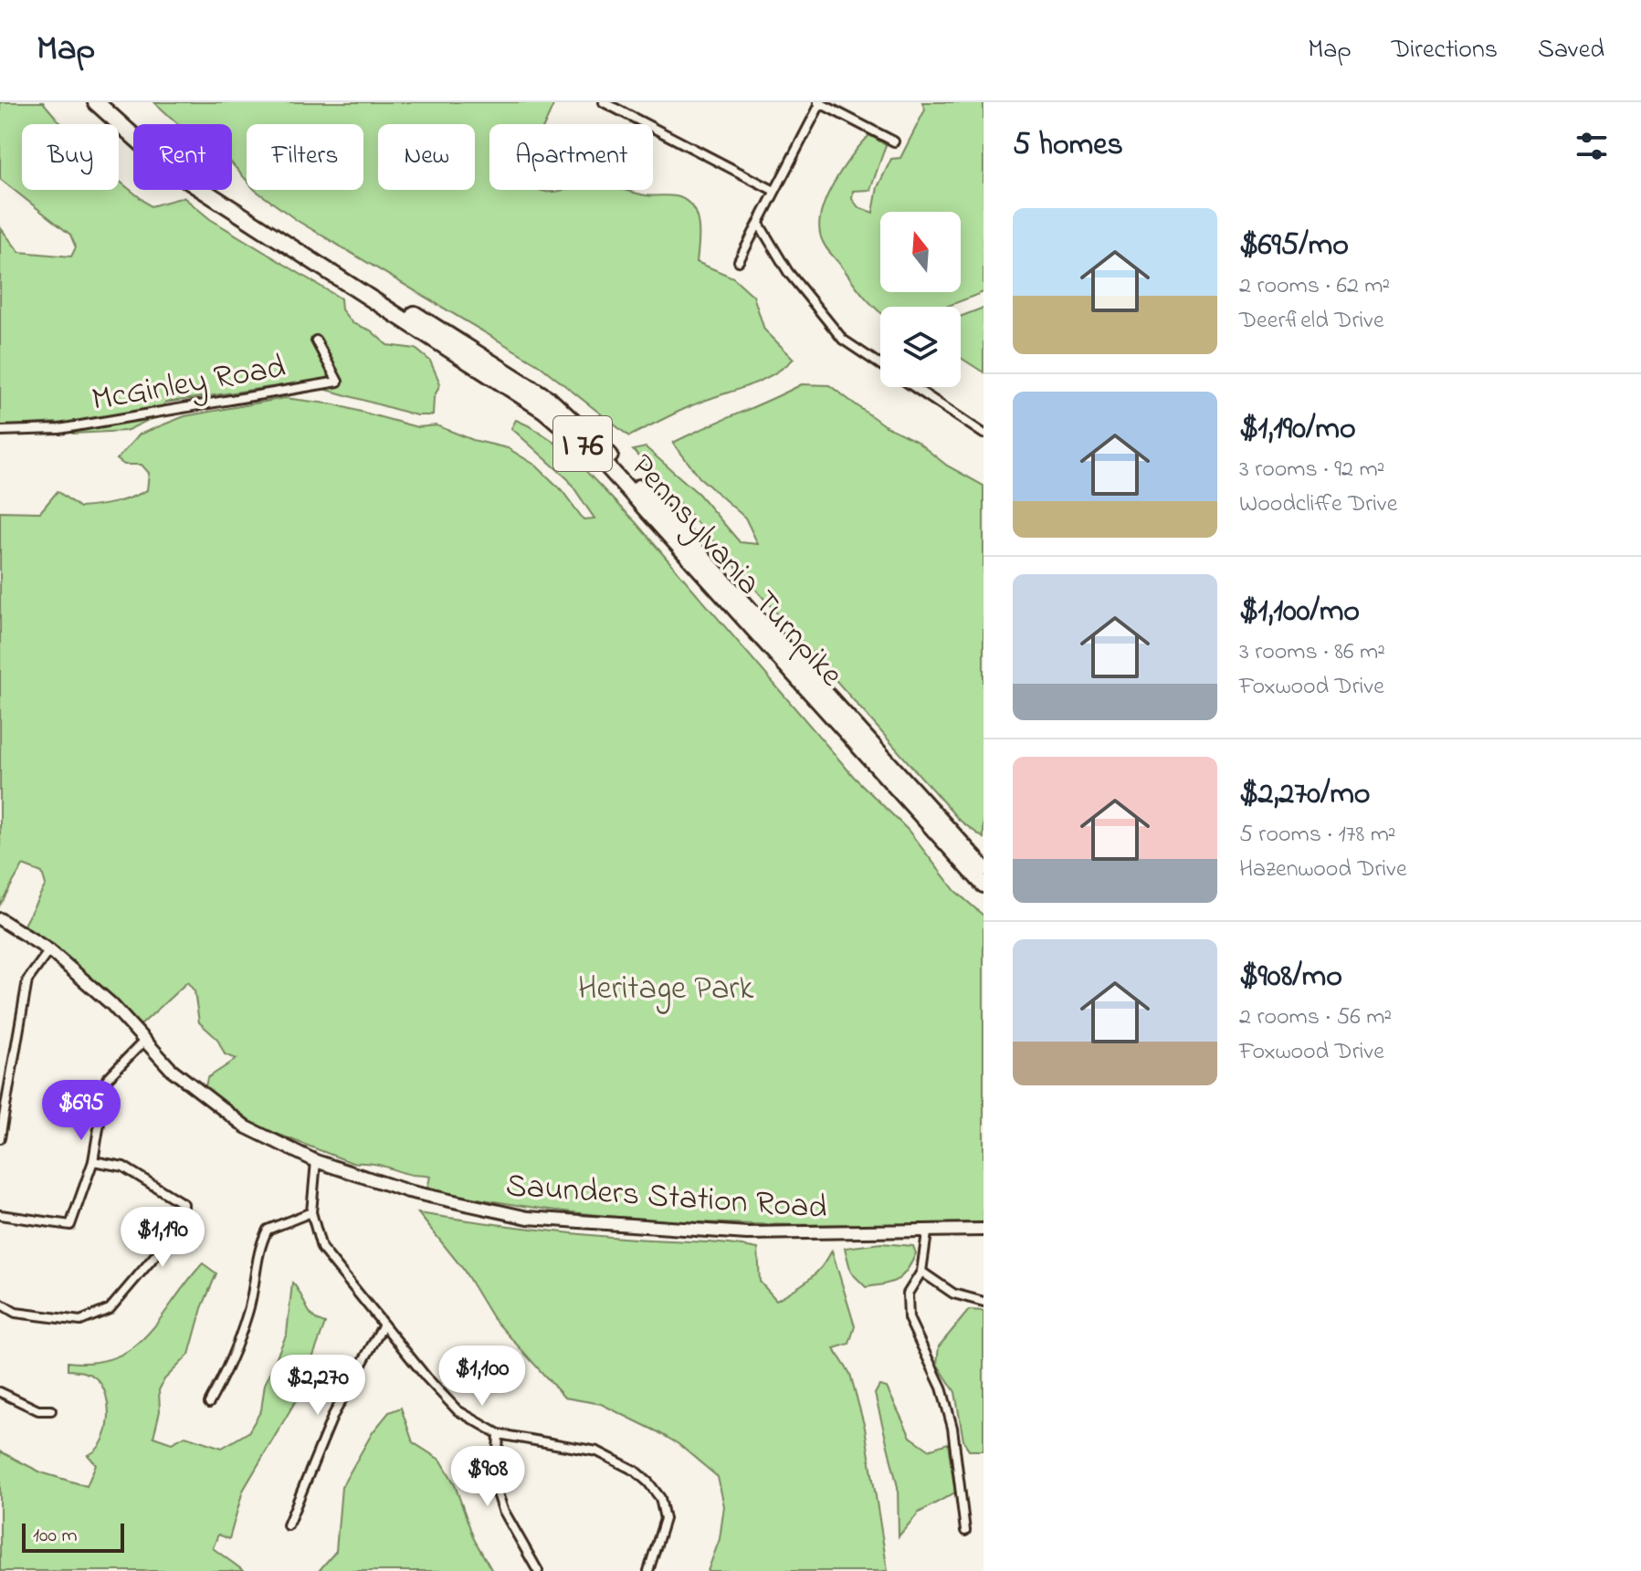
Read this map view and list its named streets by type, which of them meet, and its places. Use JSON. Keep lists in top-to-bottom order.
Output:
{
  "streets": {
    "highway": ["I 76", "Pennsylvania Turnpike"],
    "street": ["McGinley Road", "Saunders Station Road"]
  },
  "parks": ["Heritage Park"],
  "scale_bar": "100 m",
  "north": "top",
  "page": {
    "header": "Map",
    "nav": ["Map", "Directions", "Saved"],
    "heading": "5 homes",
    "chip": [
      "Buy",
      "Rent",
      "Filters",
      "New",
      "Apartment"
    ],
    "list": [
      {
        "name": "$695/mo",
        "note": "2 rooms · 62 m² · Deerfield Drive"
      },
      {
        "name": "$1,190/mo",
        "note": "3 rooms · 92 m² · Woodcliffe Drive"
      },
      {
        "name": "$1,100/mo",
        "note": "3 rooms · 86 m² · Foxwood Drive"
      },
      {
        "name": "$2,270/mo",
        "note": "5 rooms · 178 m² · Hazenwood Drive"
      },
      {
        "name": "$908/mo",
        "note": "2 rooms · 56 m² · Foxwood Drive"
      }
    ],
    "price": [
      "$695",
      "$1,190",
      "$1,100",
      "$2,270",
      "$908"
    ],
    "scale": "100 m"
  }
}
